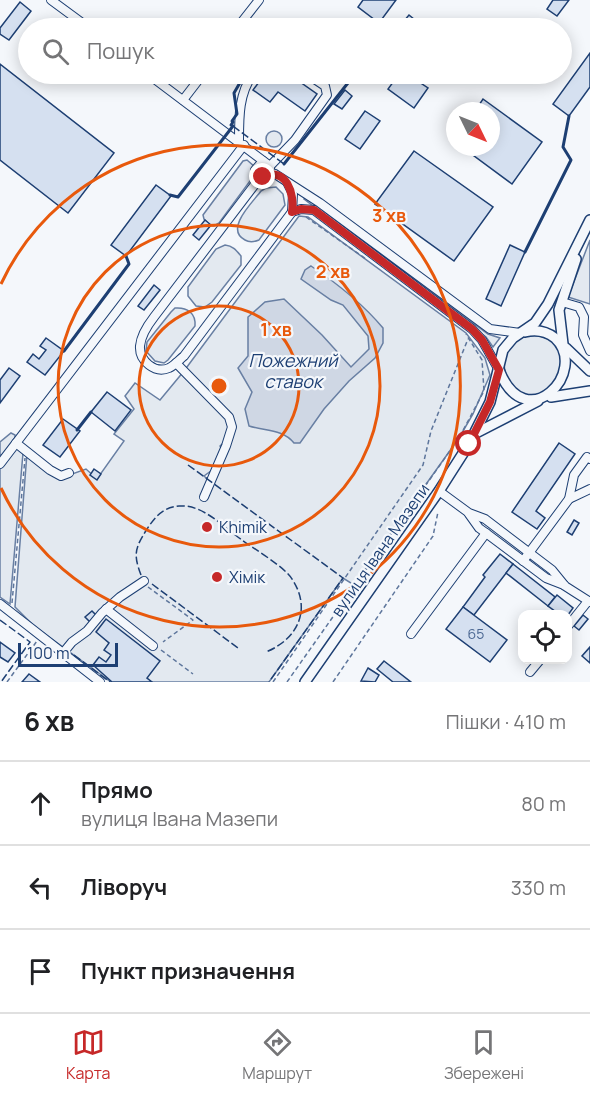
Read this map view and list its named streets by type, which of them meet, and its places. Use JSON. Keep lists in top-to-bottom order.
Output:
{
  "streets": {
    "main road": ["вулиця Івана Мазепи"]
  },
  "water": ["Пожежний ставок"],
  "places": ["Khimik", "Хімік"],
  "house_numbers": ["65"],
  "scale_bar": "100 m",
  "north": "bottom right",
  "page": {
    "search": "Пошук",
    "scale": "100 m",
    "heading": ["6 хв", "Пішки · 410 m"],
    "list": [
      ["Прямо", "вулиця Івана Мазепи", "80 m"],
      ["Ліворуч", "330 m"],
      "Пункт призначення"
    ],
    "nav": ["Карта", "Маршрут", "Збережені"]
  },
  "rings": ["3 хв", "2 хв", "1 хв"]
}
